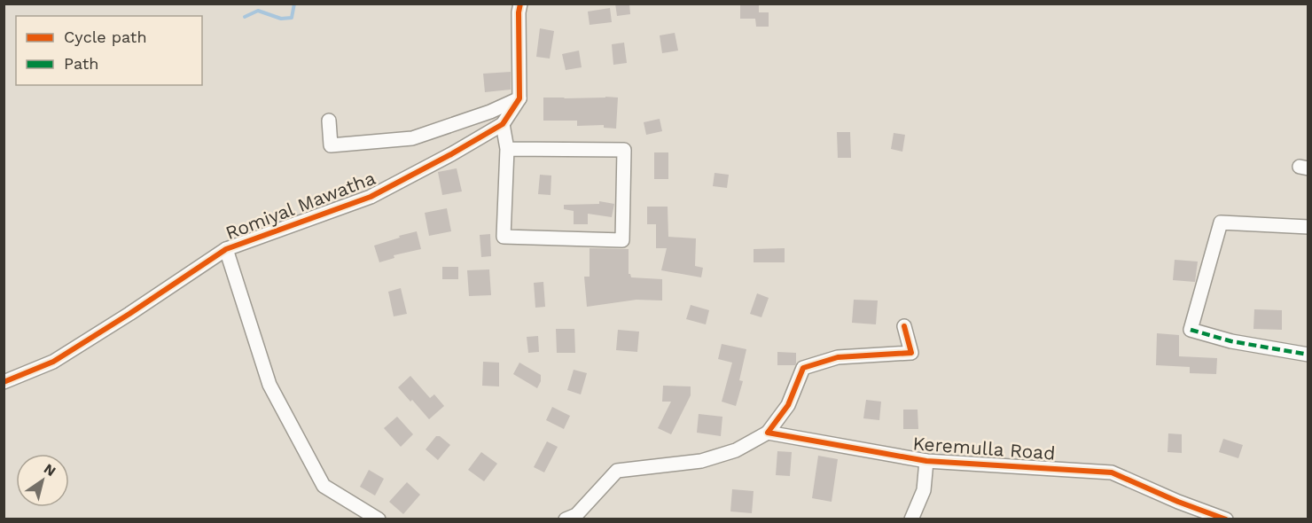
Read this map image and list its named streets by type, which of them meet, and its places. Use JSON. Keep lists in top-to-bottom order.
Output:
{
  "streets": {
    "street": ["Romiyal Mawatha", "Keremulla Road"]
  },
  "legend": ["Cycle path", "Path"],
  "north": "top right"
}
